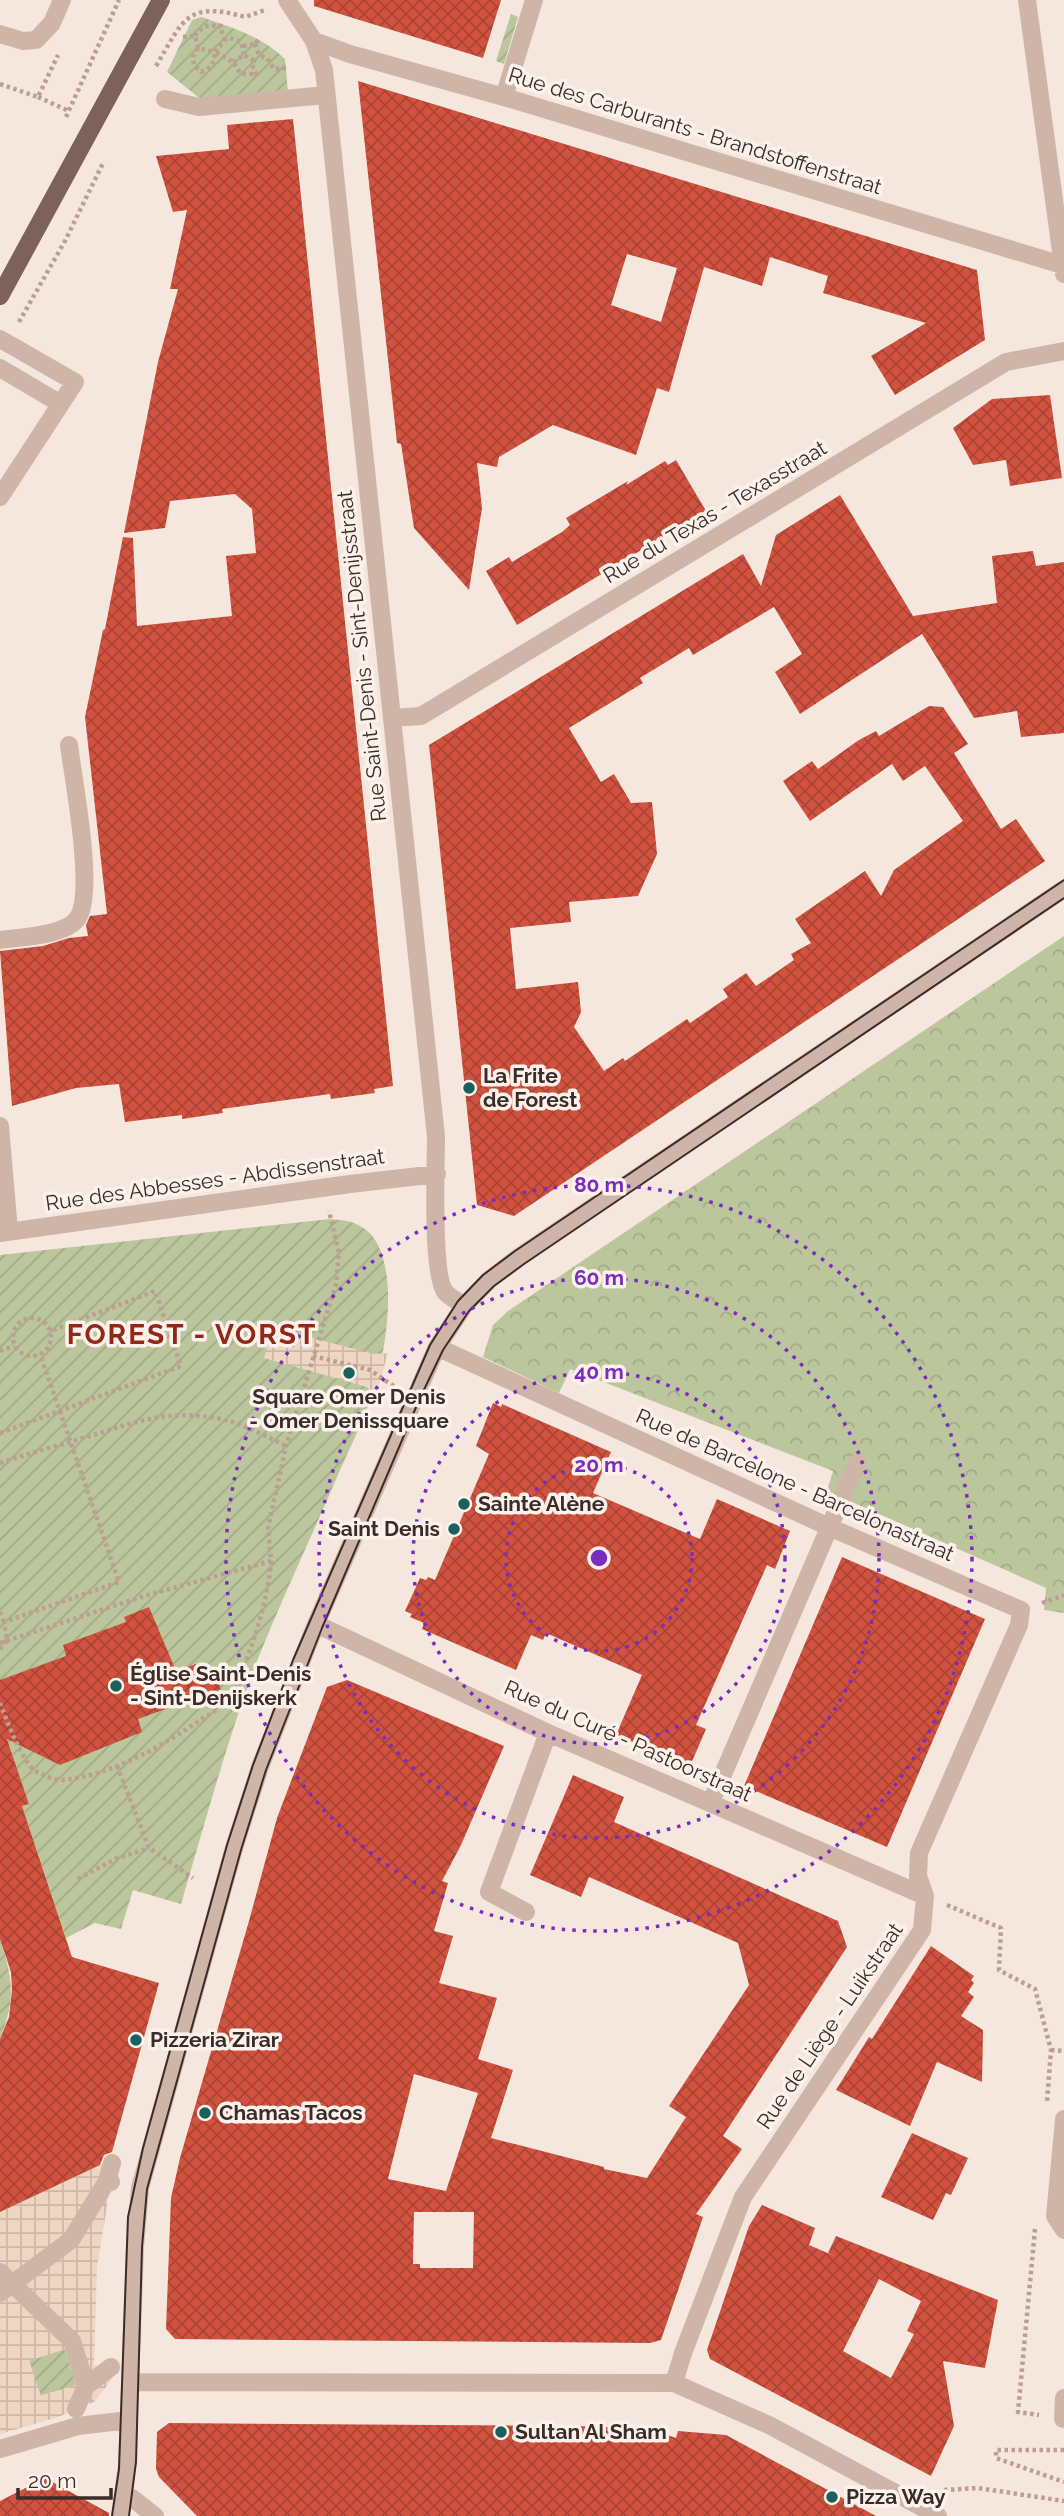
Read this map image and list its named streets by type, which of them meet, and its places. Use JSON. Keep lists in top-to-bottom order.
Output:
{
  "streets": {
    "street": [
      "Rue des Carburants - Brandstoffenstraat",
      "Rue du Texas - Texasstraat",
      "Rue Saint-Denis - Sint-Denijsstraat",
      "Rue des Abbesses - Abdissenstraat",
      "Rue de Barcelone - Barcelonastraat",
      "Rue du Curé - Pastoorstraat",
      "Rue de Liège - Luikstraat"
    ]
  },
  "crossings": [
    ["Rue des Carburants - Brandstoffenstraat", "Rue Saint-Denis - Sint-Denijsstraat"],
    ["Rue du Texas - Texasstraat", "Rue Saint-Denis - Sint-Denijsstraat"],
    ["Rue Saint-Denis - Sint-Denijsstraat", "Rue des Abbesses - Abdissenstraat"],
    ["Rue de Barcelone - Barcelonastraat", "Rue de Liège - Luikstraat"],
    ["Rue du Curé - Pastoorstraat", "Rue de Liège - Luikstraat"]
  ],
  "districts": ["FOREST - VORST"],
  "places": [
    "La Frite de Forest",
    "Square Omer Denis - Omer Denissquare",
    "Sainte Alène",
    "Saint Denis",
    "Église Saint-Denis - Sint-Denijskerk",
    "Pizzeria Zirar",
    "Chamas Tacos",
    "Sultan Al Sham",
    "Pizza Way"
  ],
  "scale_bar": "20 m",
  "rings": [
    "80 m",
    "60 m",
    "40 m",
    "20 m"
  ]
}
